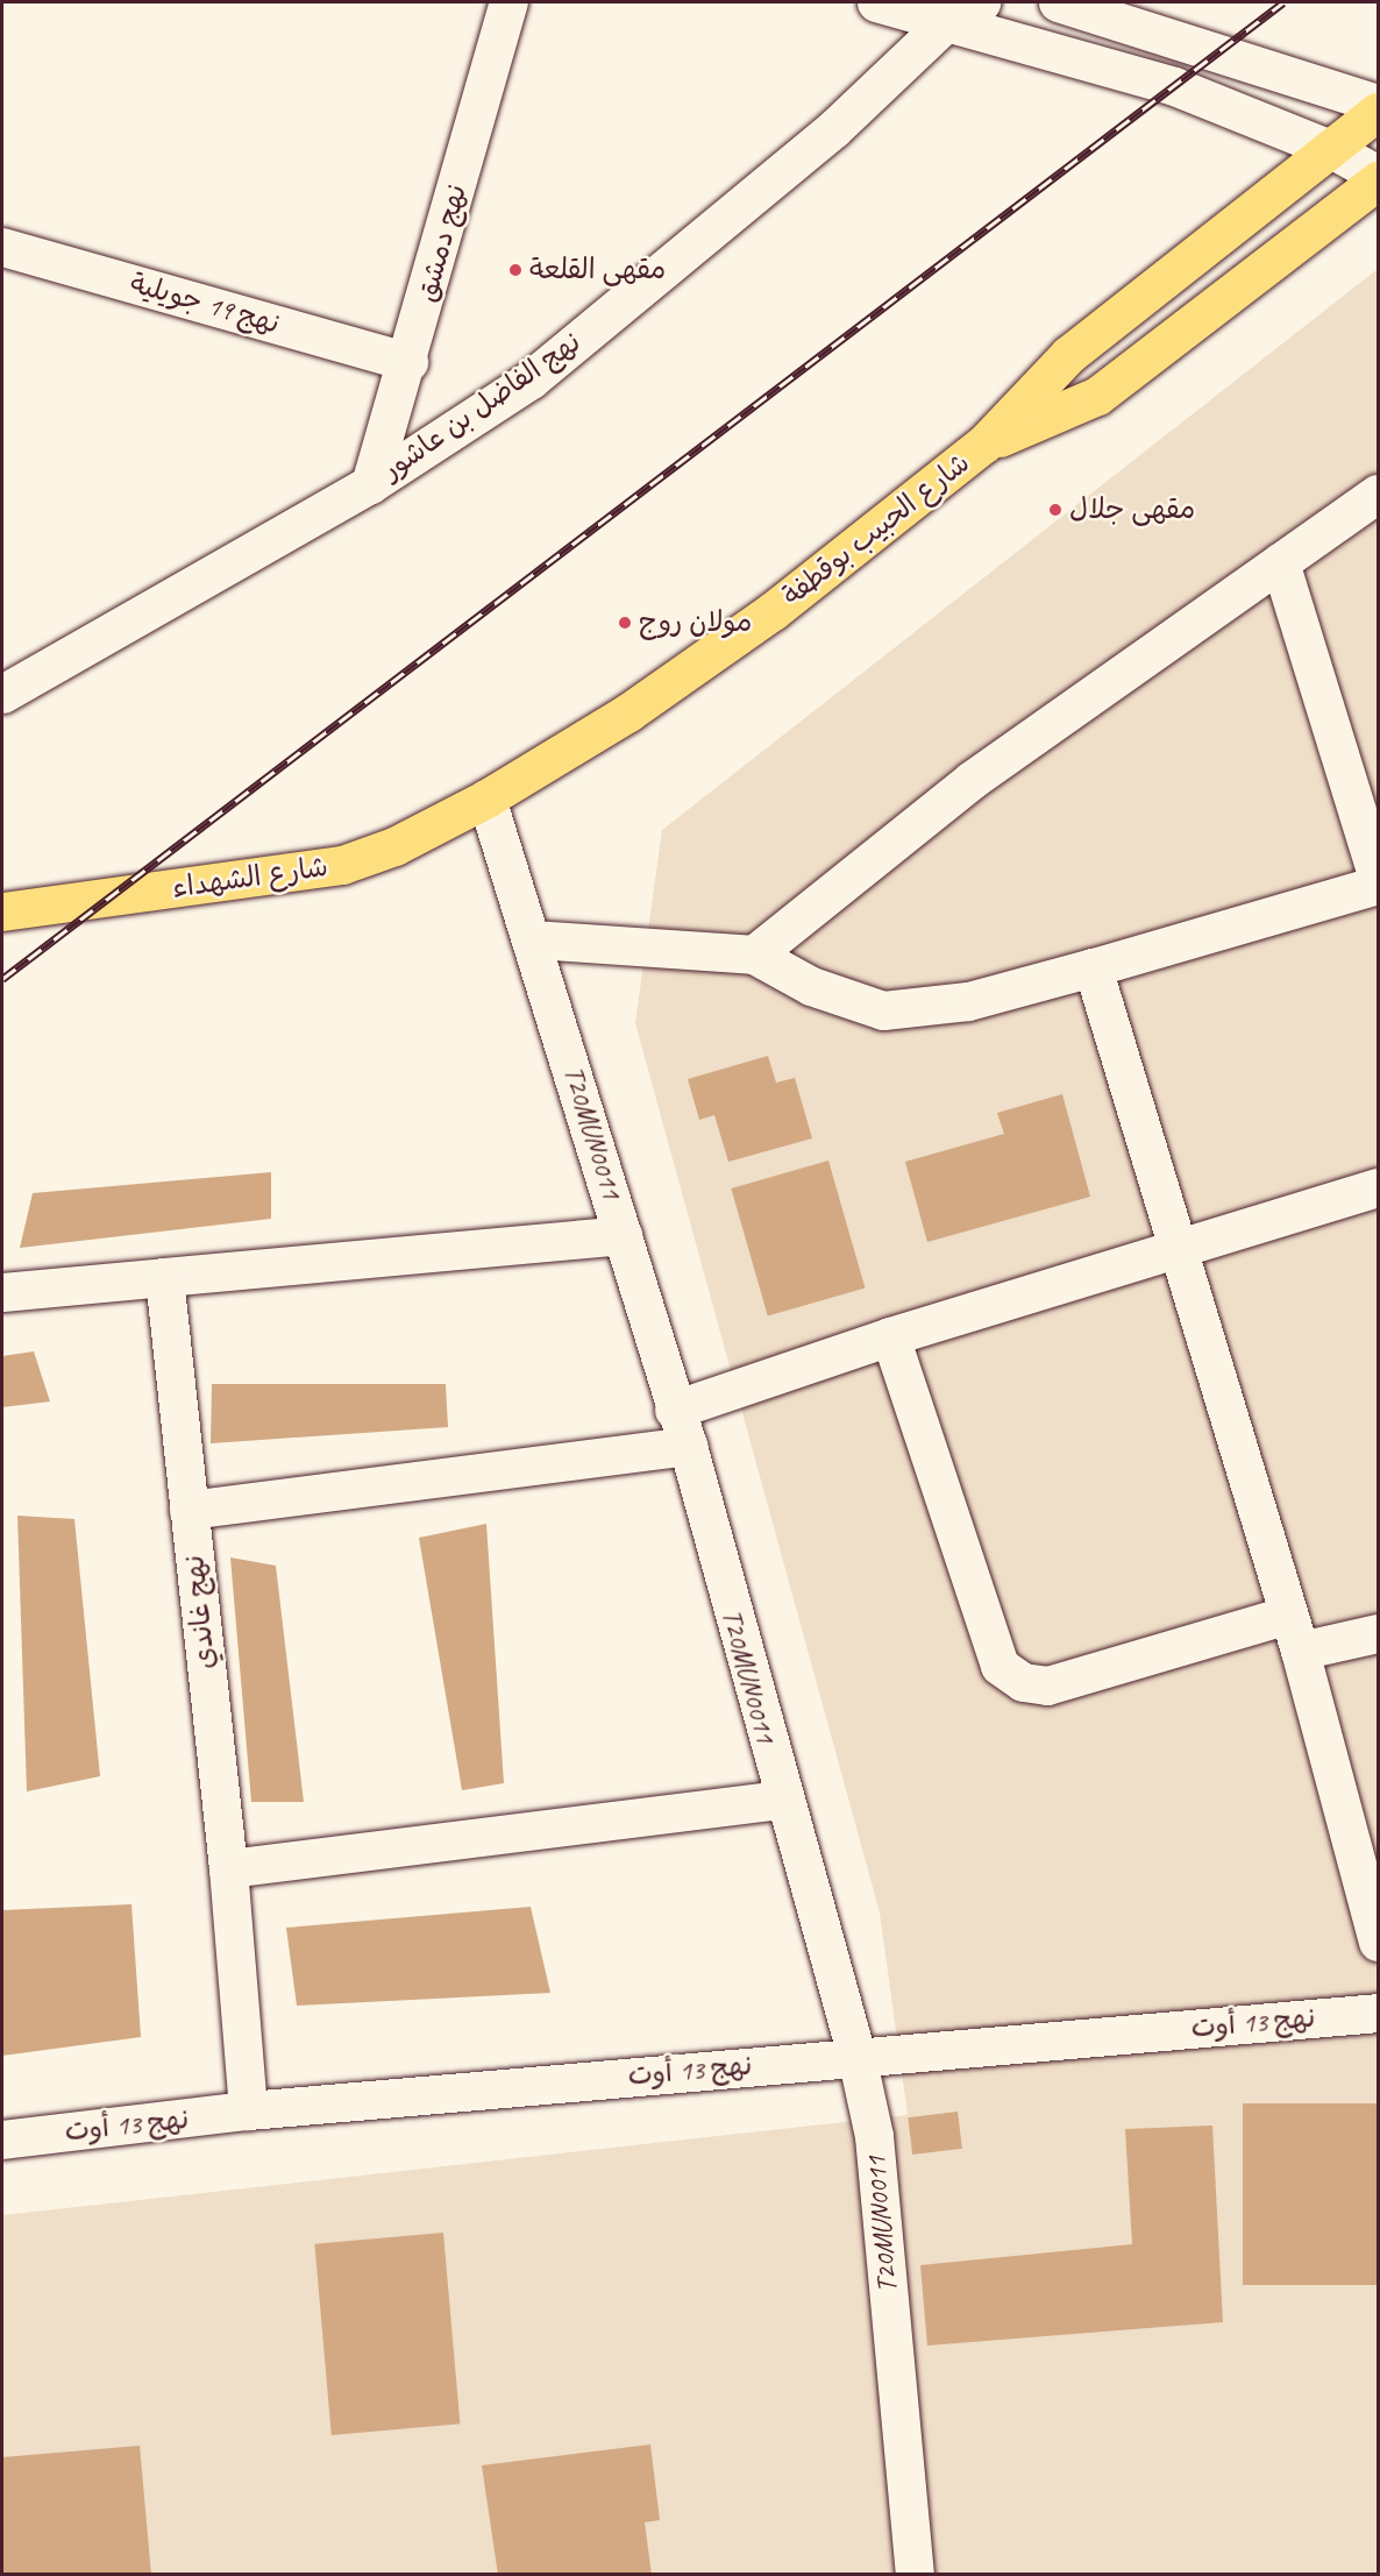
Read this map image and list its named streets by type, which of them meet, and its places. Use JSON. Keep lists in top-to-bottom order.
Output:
{
  "streets": {
    "main road": ["شارع الحبيب بوقطفة", "شارع الشهداء"],
    "street": [
      "نهج دمشق",
      "نهج 19 جويلية",
      "نهج الفاضل بن عاشور",
      "T20MUN0011",
      "نهج غاندي",
      "نهج 13 أوت"
    ]
  },
  "crossings": [
    ["نهج دمشق", "نهج 19 جويلية"],
    ["نهج دمشق", "نهج الفاضل بن عاشور"],
    ["شارع الحبيب بوقطفة", "شارع الشهداء"],
    ["شارع الحبيب بوقطفة", "T20MUN0011"],
    ["شارع الشهداء", "T20MUN0011"],
    ["T20MUN0011", "نهج 13 أوت"],
    ["نهج غاندي", "نهج 13 أوت"]
  ],
  "places": ["مقهى القلعة", "مقهى جلال", "مولان روج"]
}
